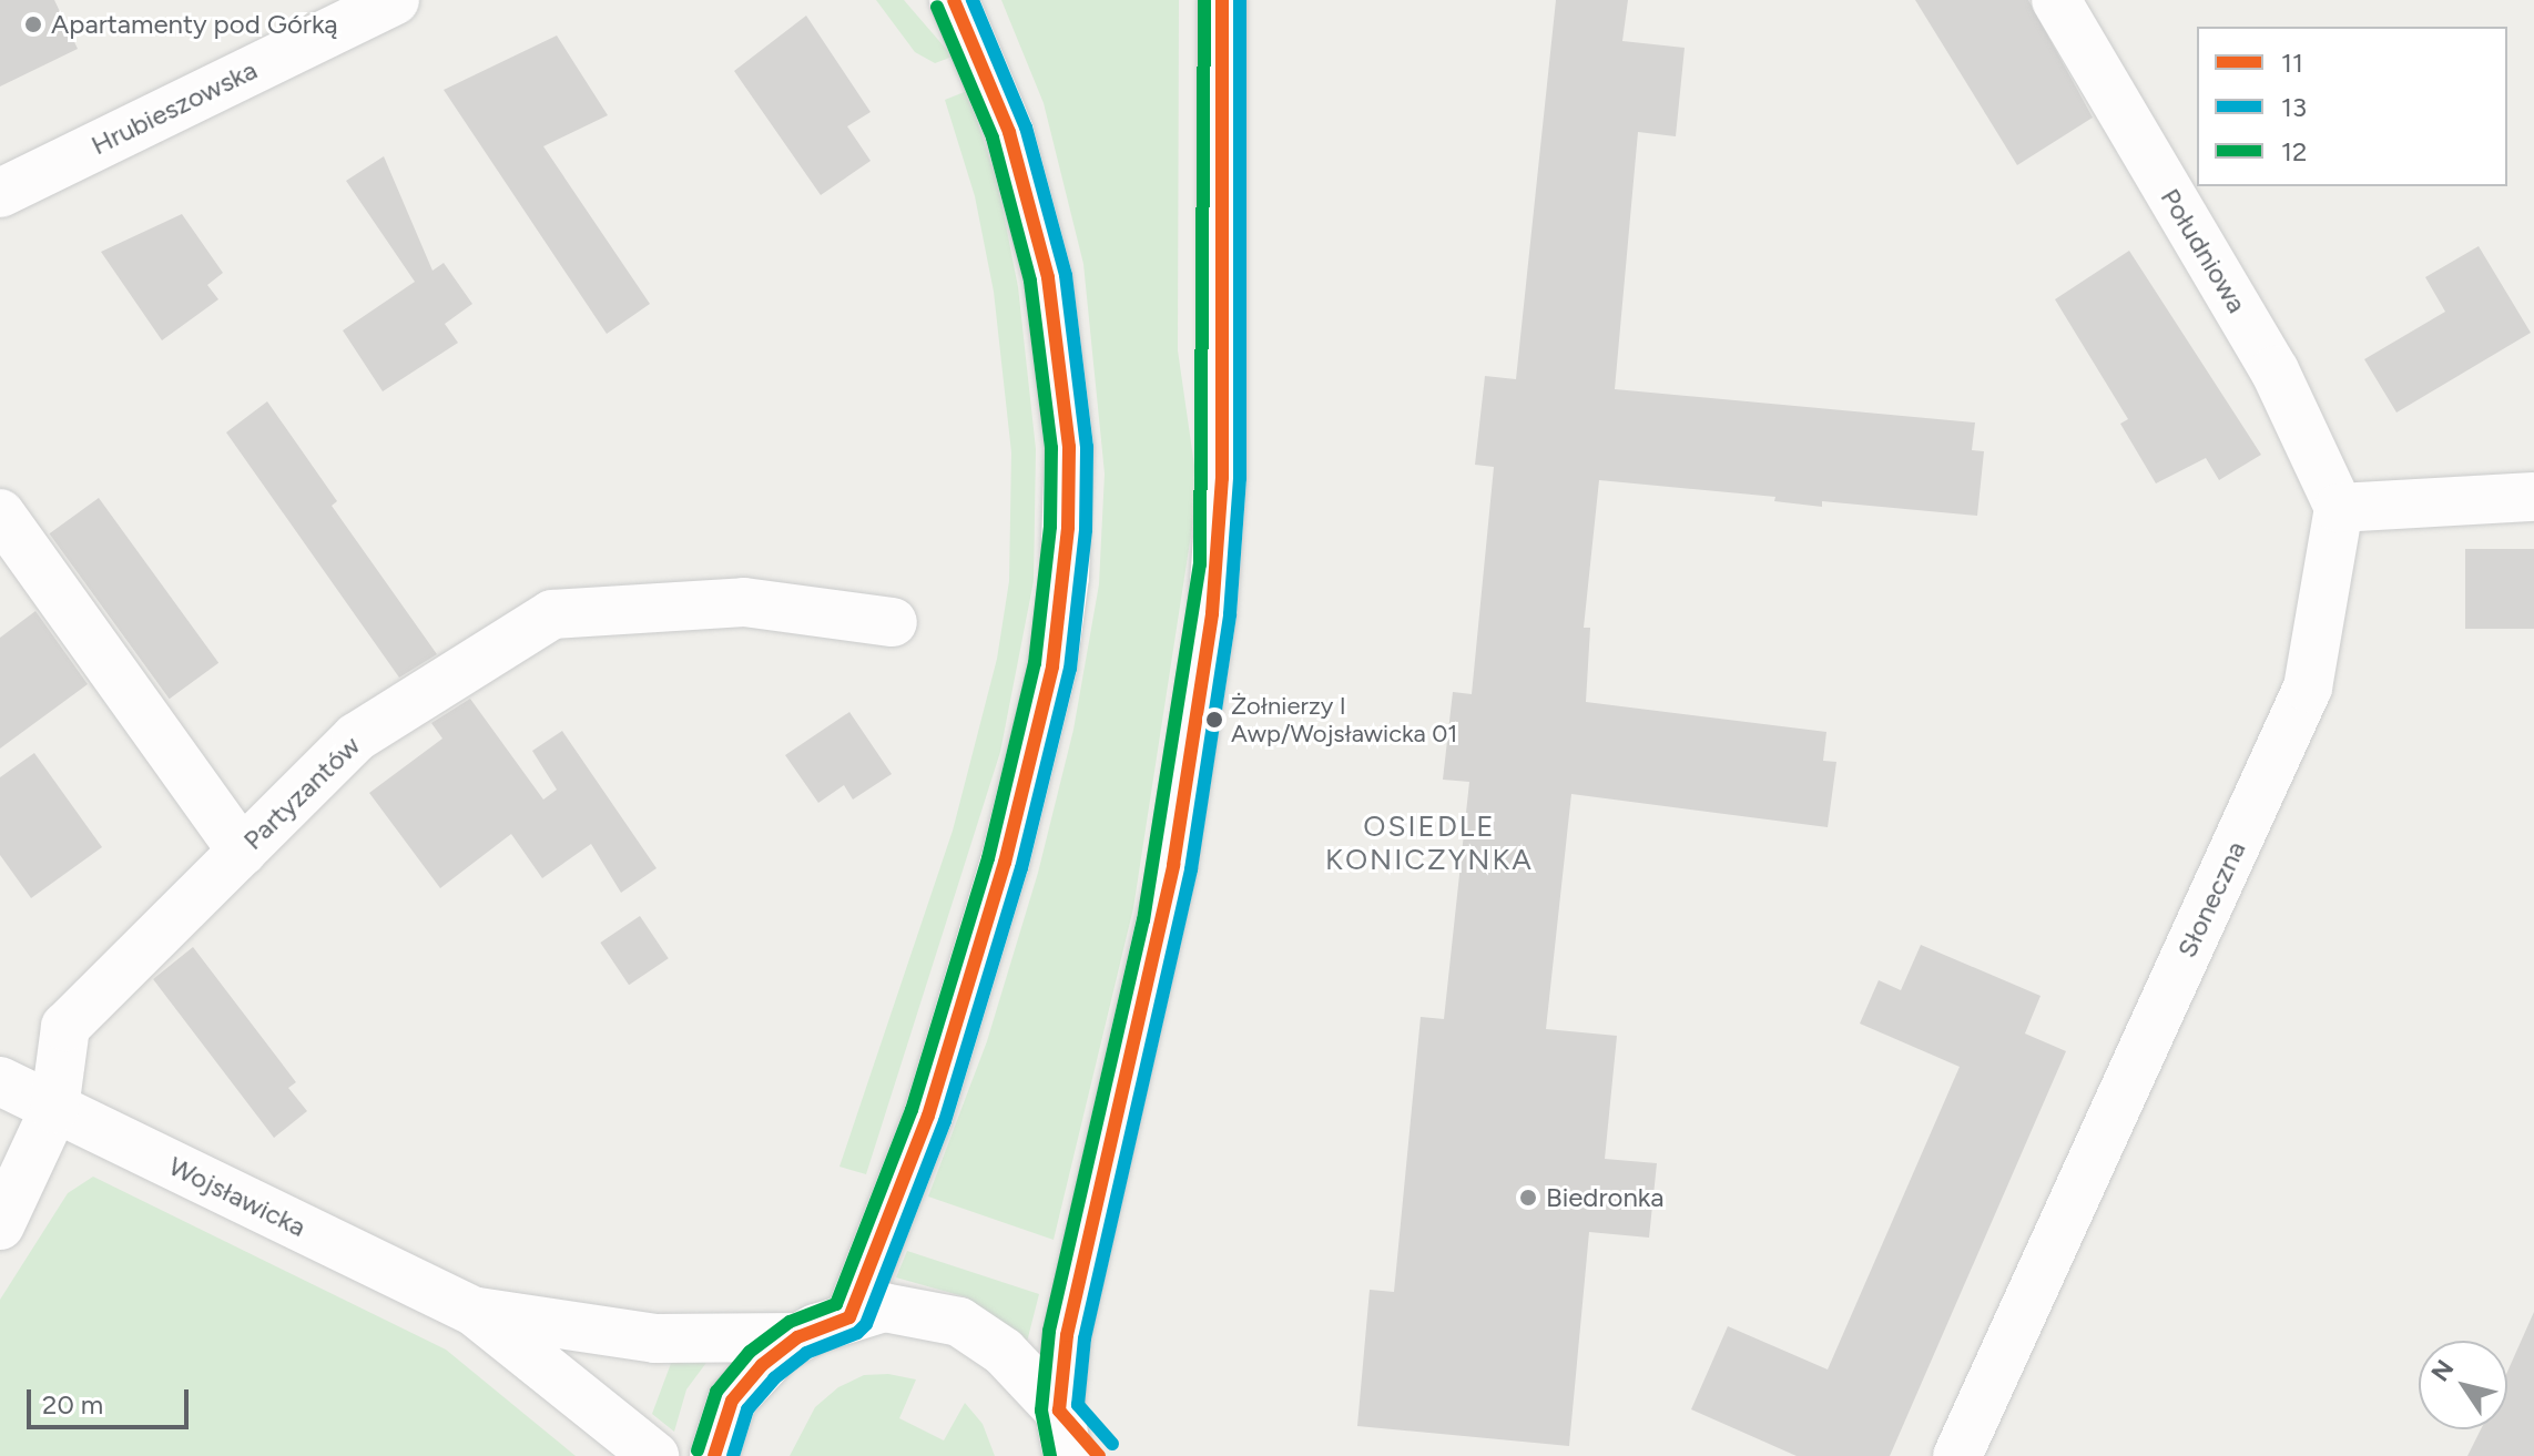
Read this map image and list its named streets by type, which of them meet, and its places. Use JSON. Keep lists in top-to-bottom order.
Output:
{
  "streets": {
    "street": [
      "Hrubieszowska",
      "Południowa",
      "Partyzantów",
      "Słoneczna",
      "Wojsławicka"
    ]
  },
  "crossings": [
    ["Południowa", "Słoneczna"],
    ["Partyzantów", "Wojsławicka"]
  ],
  "districts": ["OSIEDLE KONICZYNKA"],
  "places": ["Apartamenty pod Górką", "Żołnierzy I Awp/Wojsławicka 01", "Biedronka"],
  "lines": ["transit line 11", "transit line 13", "transit line 12"],
  "legend": ["11", "13", "12"],
  "scale_bar": "20 m",
  "north": "top left"
}
